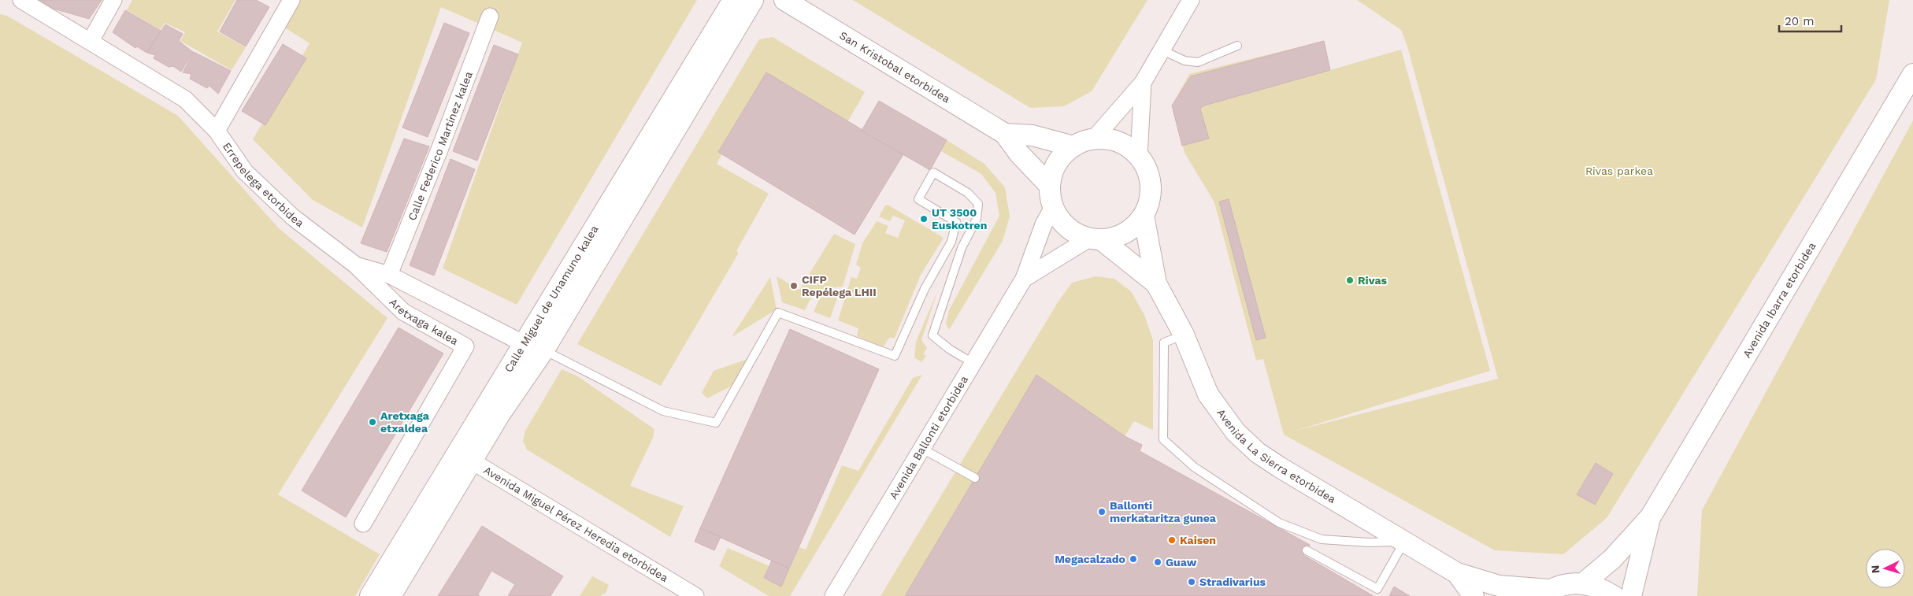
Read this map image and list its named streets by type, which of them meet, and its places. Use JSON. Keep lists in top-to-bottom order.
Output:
{
  "streets": {
    "street": [
      "San Kristobal etorbidea",
      "Calle Federico Martínez kalea",
      "Errepelega etorbidea",
      "Calle Miguel de Unamuno kalea",
      "Avenida Ibarra etorbidea",
      "Aretxaga kalea",
      "Avenida Ballonti etorbidea",
      "Avenida La Sierra etorbidea",
      "Avenida Miguel Pérez Heredia etorbidea"
    ]
  },
  "crossings": [
    ["San Kristobal etorbidea", "Avenida Ballonti etorbidea"],
    ["San Kristobal etorbidea", "Avenida La Sierra etorbidea"],
    ["Calle Federico Martínez kalea", "Errepelega etorbidea"],
    ["Errepelega etorbidea", "Calle Miguel de Unamuno kalea"],
    ["Errepelega etorbidea", "Aretxaga kalea"],
    ["Calle Miguel de Unamuno kalea", "Avenida Miguel Pérez Heredia etorbidea"],
    ["Avenida Ballonti etorbidea", "Avenida La Sierra etorbidea"]
  ],
  "parks": ["Rivas parkea"],
  "places": [
    "UT 3500 Euskotren",
    "Rivas",
    "CIFP Repélega LHII",
    "Aretxaga etxaldea",
    "Ballonti merkataritza gunea",
    "Kaisen",
    "Megacalzado",
    "Guaw",
    "Stradivarius"
  ],
  "scale_bar": "20 m",
  "north": "left"
}
